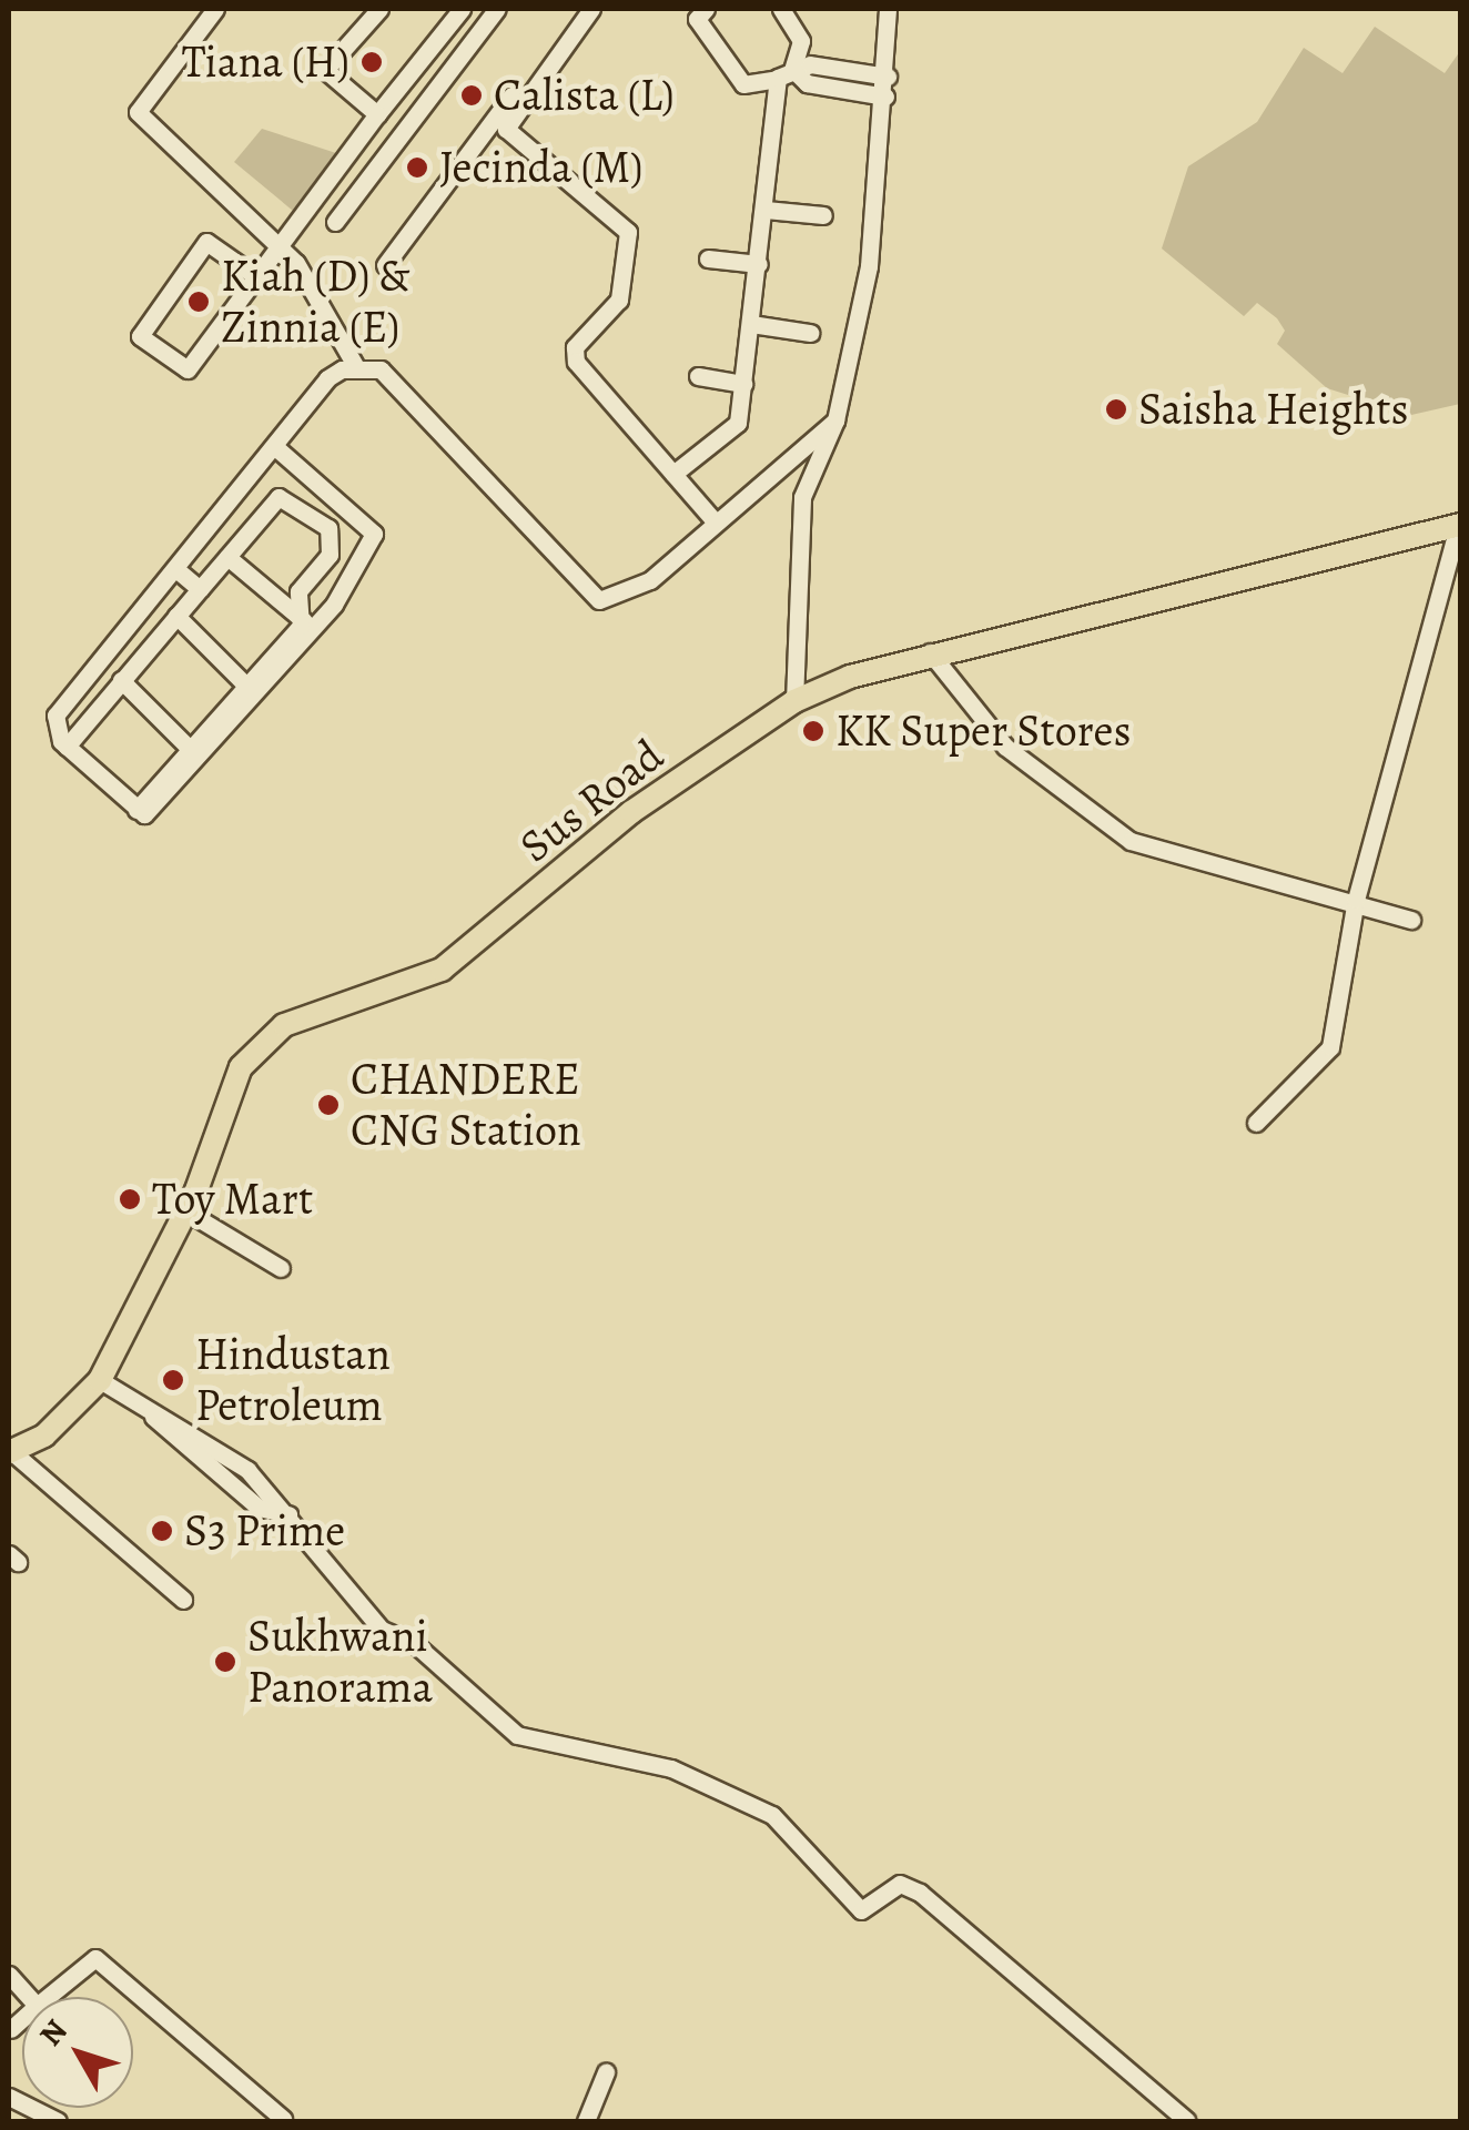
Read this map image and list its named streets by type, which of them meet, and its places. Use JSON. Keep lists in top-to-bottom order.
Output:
{
  "streets": {
    "main road": ["Sus Road"]
  },
  "places": [
    "Tiana (H)",
    "Calista (L)",
    "Jecinda (M)",
    "Kiah (D) & Zinnia (E)",
    "Saisha Heights",
    "KK Super Stores",
    "CHANDERE CNG Station",
    "Toy Mart",
    "Hindustan Petroleum",
    "S3 Prime",
    "Sukhwani Panorama"
  ],
  "north": "top left"
}
